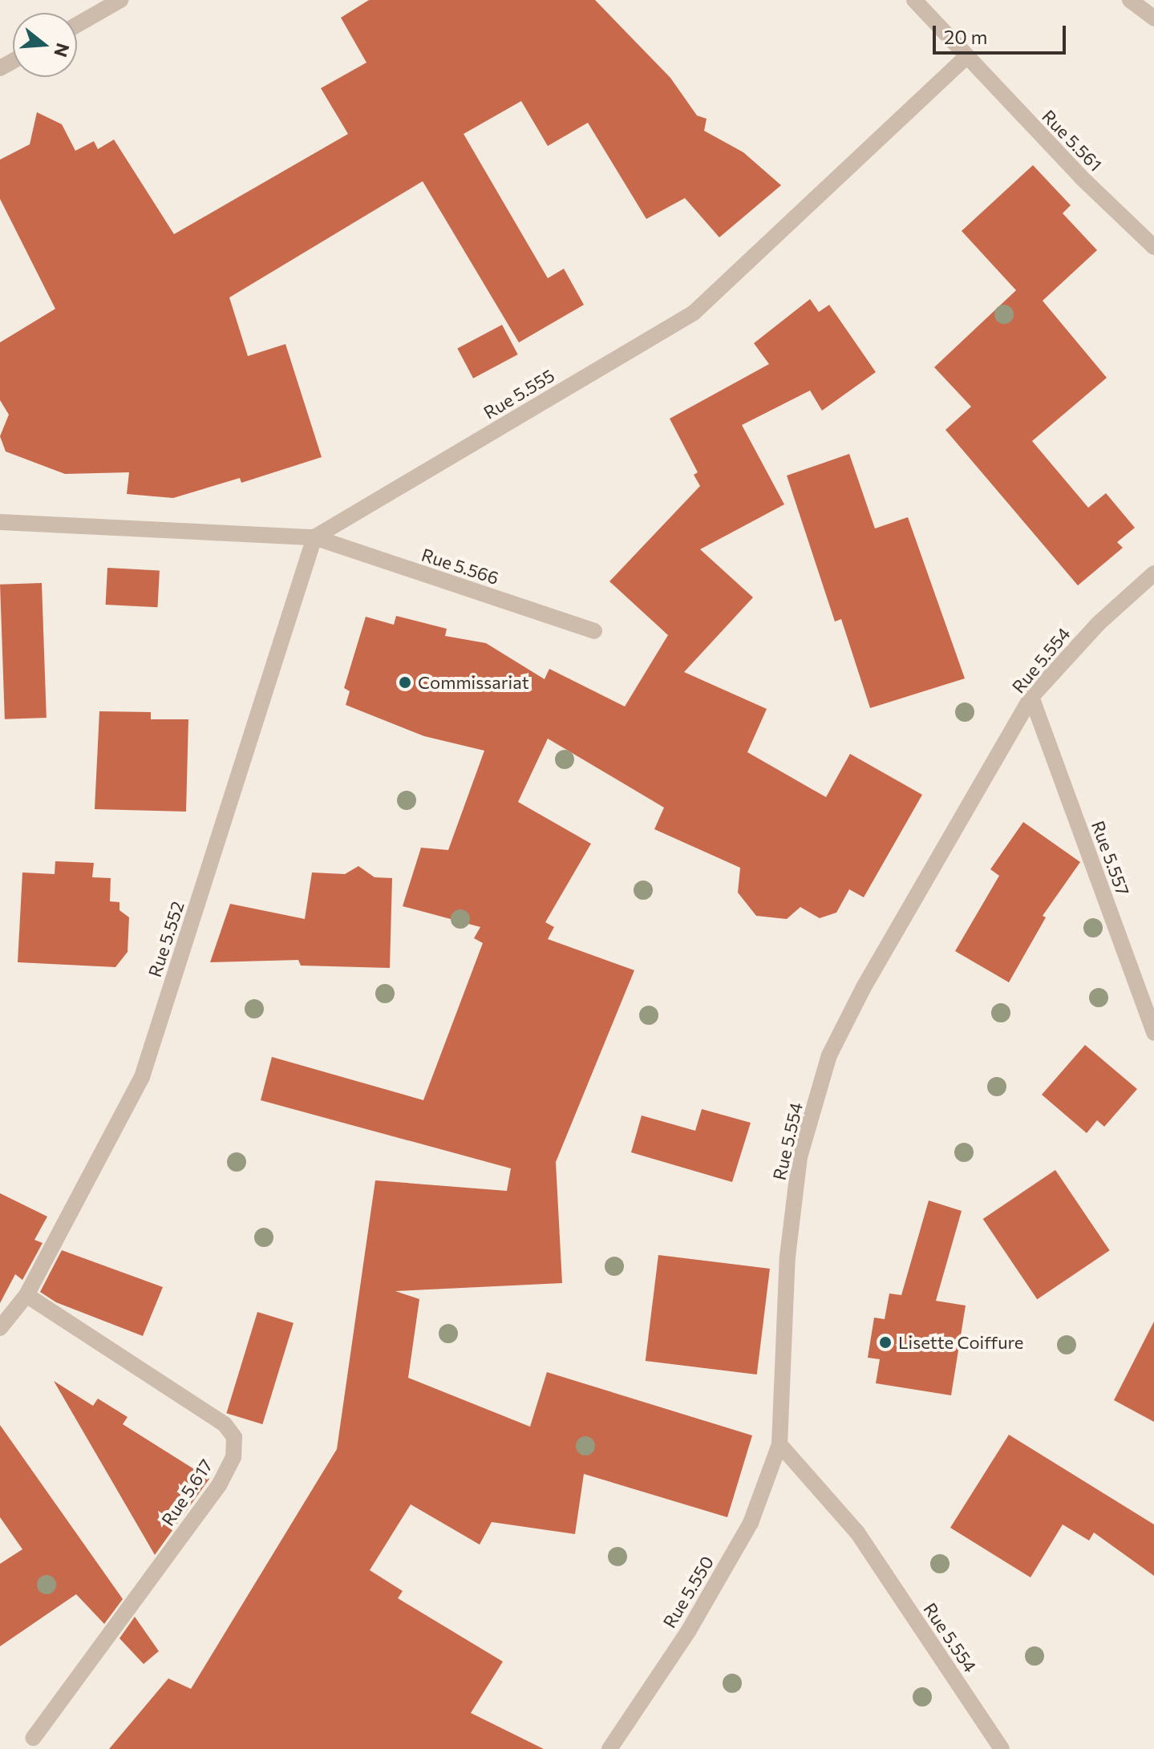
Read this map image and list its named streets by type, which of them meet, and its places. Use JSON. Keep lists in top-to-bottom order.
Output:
{
  "streets": {
    "street": [
      "Rue 5.561",
      "Rue 5.555",
      "Rue 5.566",
      "Rue 5.554",
      "Rue 5.557",
      "Rue 5.552",
      "Rue 5.617",
      "Rue 5.550"
    ]
  },
  "crossings": [
    ["Rue 5.561", "Rue 5.555"],
    ["Rue 5.555", "Rue 5.566"],
    ["Rue 5.555", "Rue 5.552"],
    ["Rue 5.566", "Rue 5.552"],
    ["Rue 5.554", "Rue 5.557"],
    ["Rue 5.554", "Rue 5.550"],
    ["Rue 5.552", "Rue 5.617"]
  ],
  "places": ["Commissariat", "Lisette Coiffure"],
  "scale_bar": "20 m",
  "north": "right"
}
